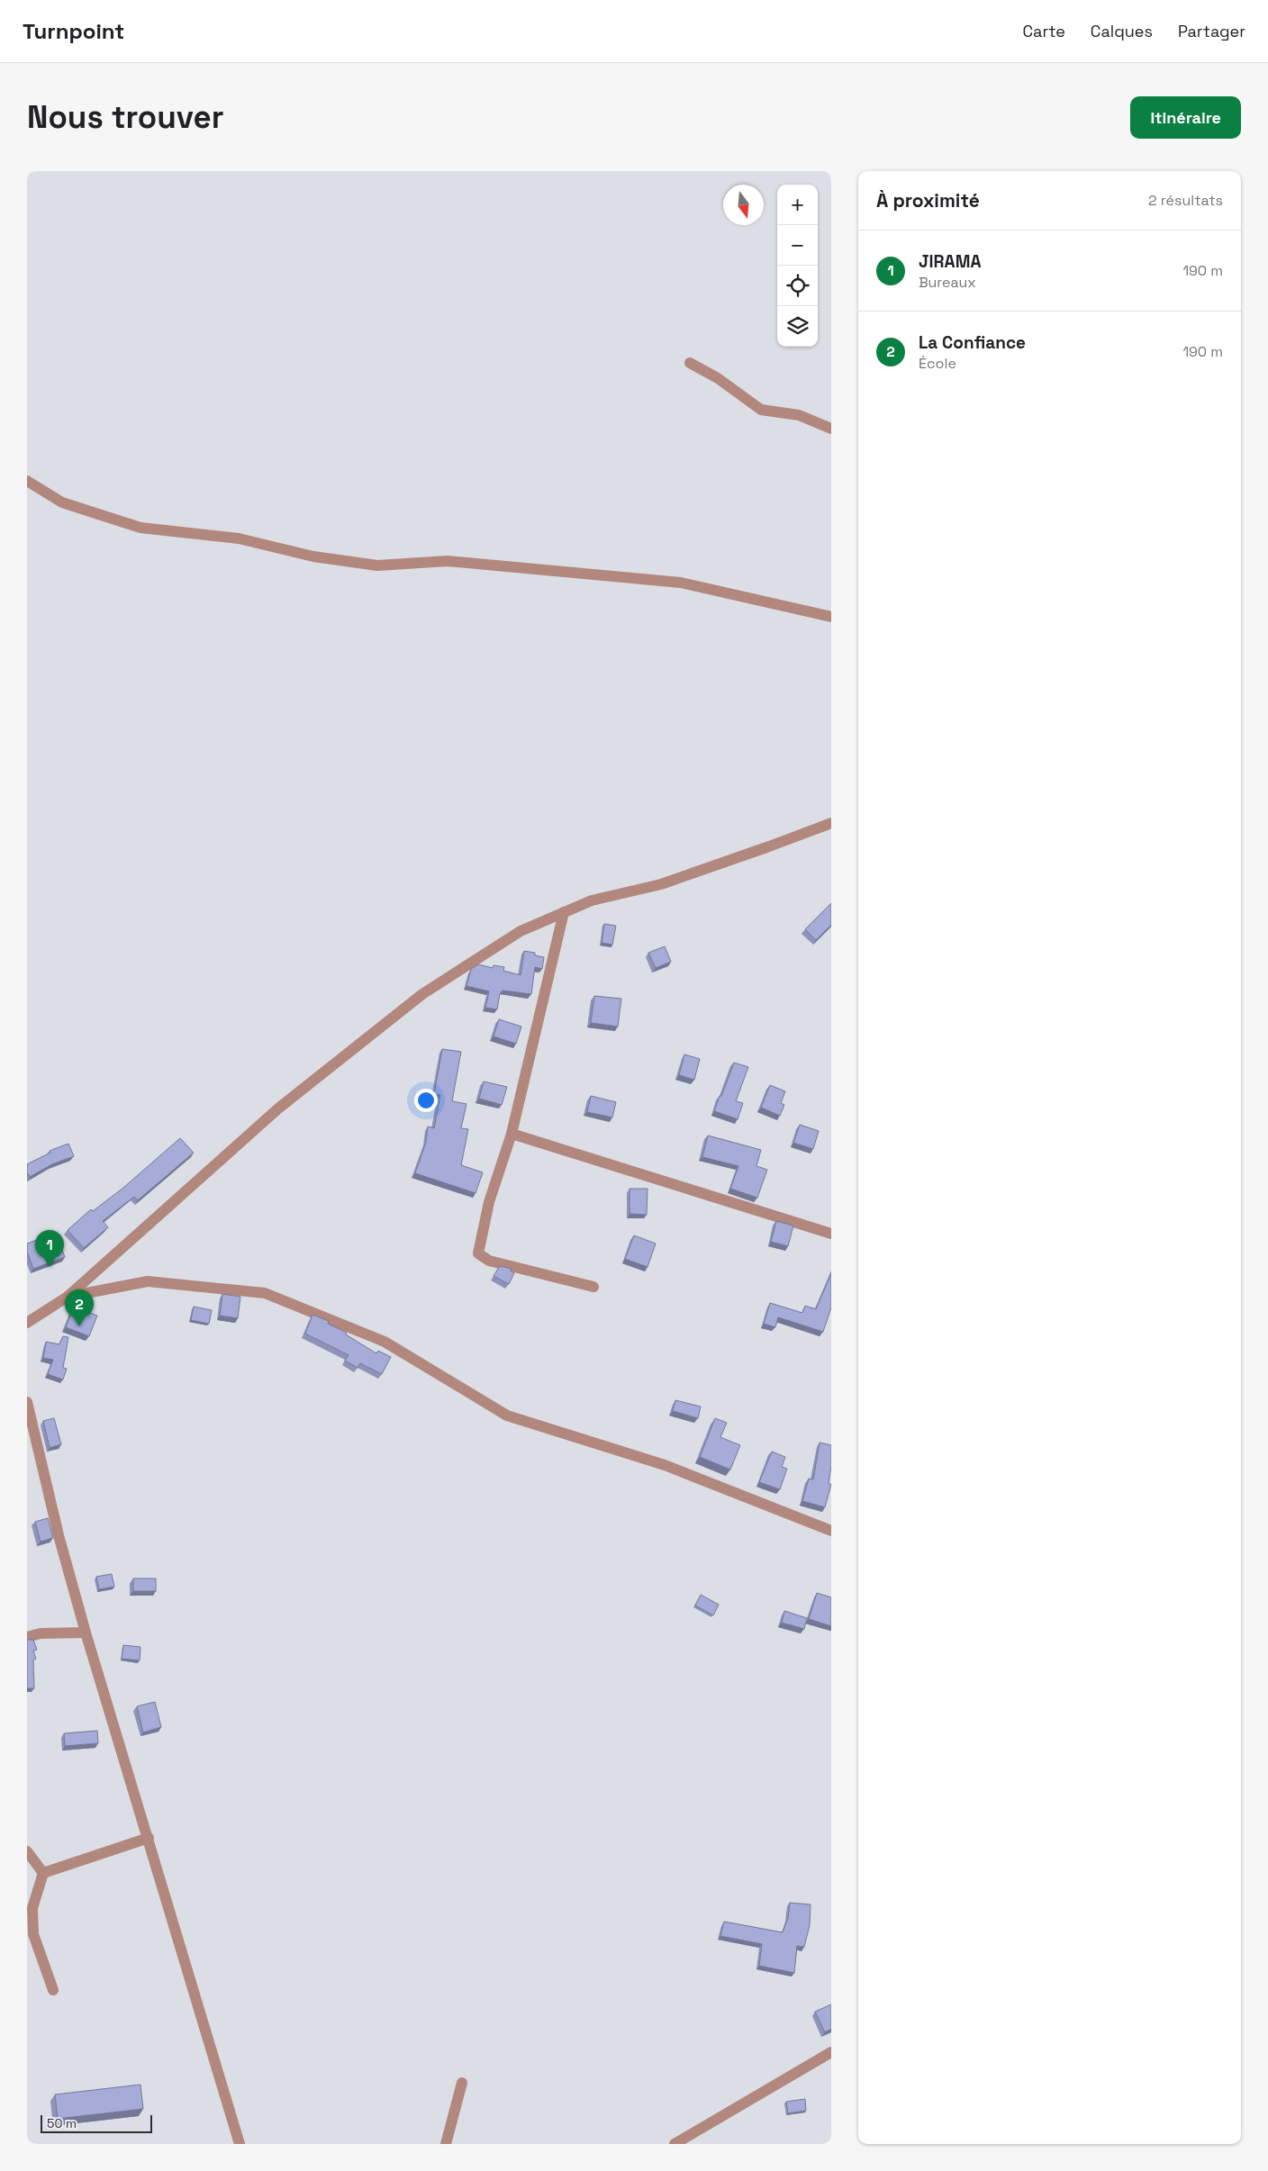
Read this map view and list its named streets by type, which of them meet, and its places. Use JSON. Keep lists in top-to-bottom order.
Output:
{
  "scale_bar": "50 m",
  "north": "bottom",
  "page": {
    "header": "Turnpoint",
    "nav": ["Carte", "Calques", "Partager"],
    "buttons": "Itinéraire",
    "title": "Nous trouver",
    "heading": ["À proximité", "2 résultats"],
    "map_buttons": ["+", "−"],
    "list": [
      {
        "mark": "1",
        "name": "JIRAMA",
        "note": "Bureaux",
        "value": "190 m"
      },
      {
        "mark": "2",
        "name": "La Confiance",
        "note": "École",
        "value": "190 m"
      }
    ],
    "pins": ["1", "2"],
    "scale": "50 m"
  }
}
